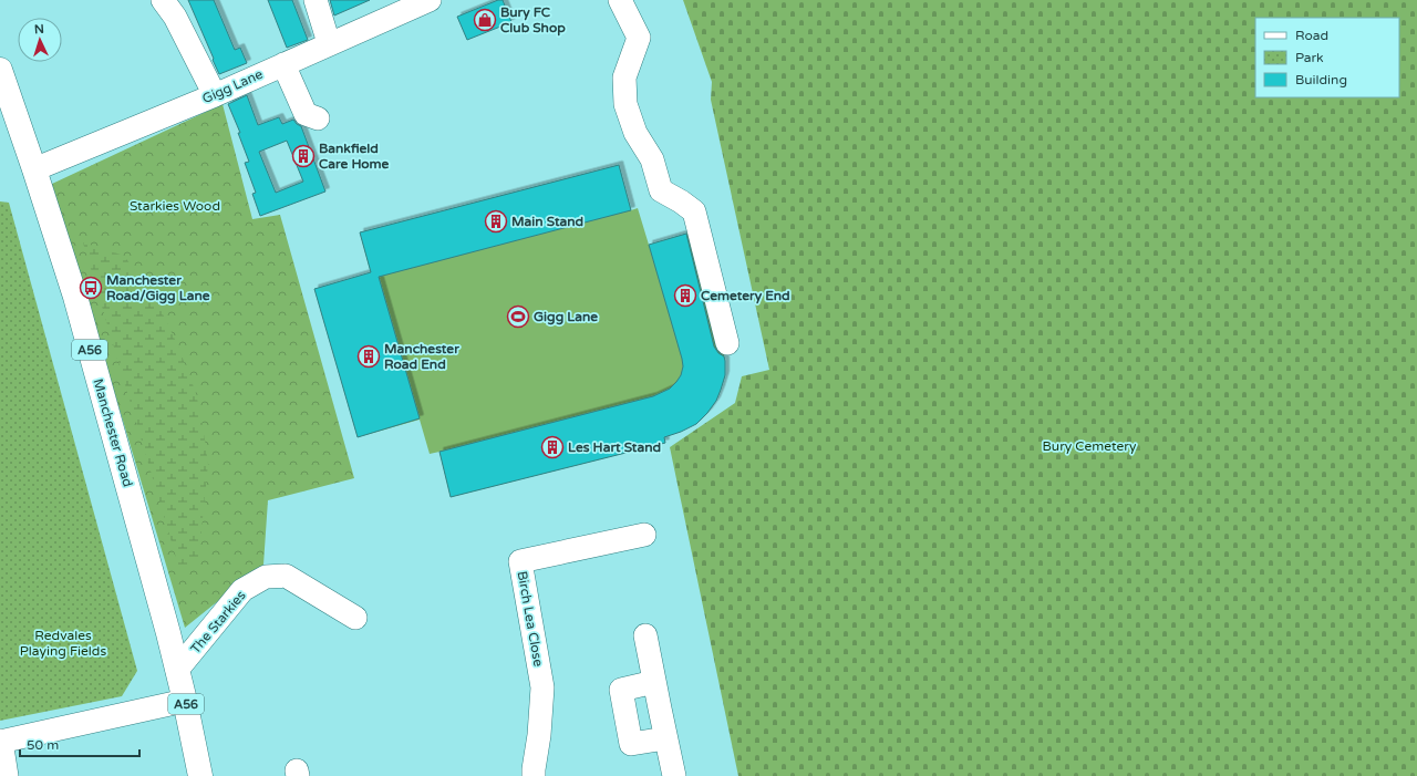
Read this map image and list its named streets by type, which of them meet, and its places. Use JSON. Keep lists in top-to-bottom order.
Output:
{
  "streets": {
    "highway": ["A56", "Manchester Road"],
    "street": ["Gigg Lane", "Birch Lea Close", "The Starkies"]
  },
  "crossings": [
    ["Gigg Lane", "Manchester Road"],
    ["Manchester Road", "The Starkies"]
  ],
  "parks": ["Starkies Wood", "Bury Cemetery", "Redvales Playing Fields"],
  "places": {
    "shop": ["Bury FC Club Shop"],
    "building": [
      "Bankfield Care Home",
      "Main Stand",
      "Cemetery End",
      "Manchester Road End",
      "Les Hart Stand"
    ],
    "bus stop": ["Manchester Road/Gigg Lane"],
    "sports": ["Gigg Lane"]
  },
  "legend": ["Road", "Park", "Building"],
  "scale_bar": "50 m",
  "north": "top"
}
